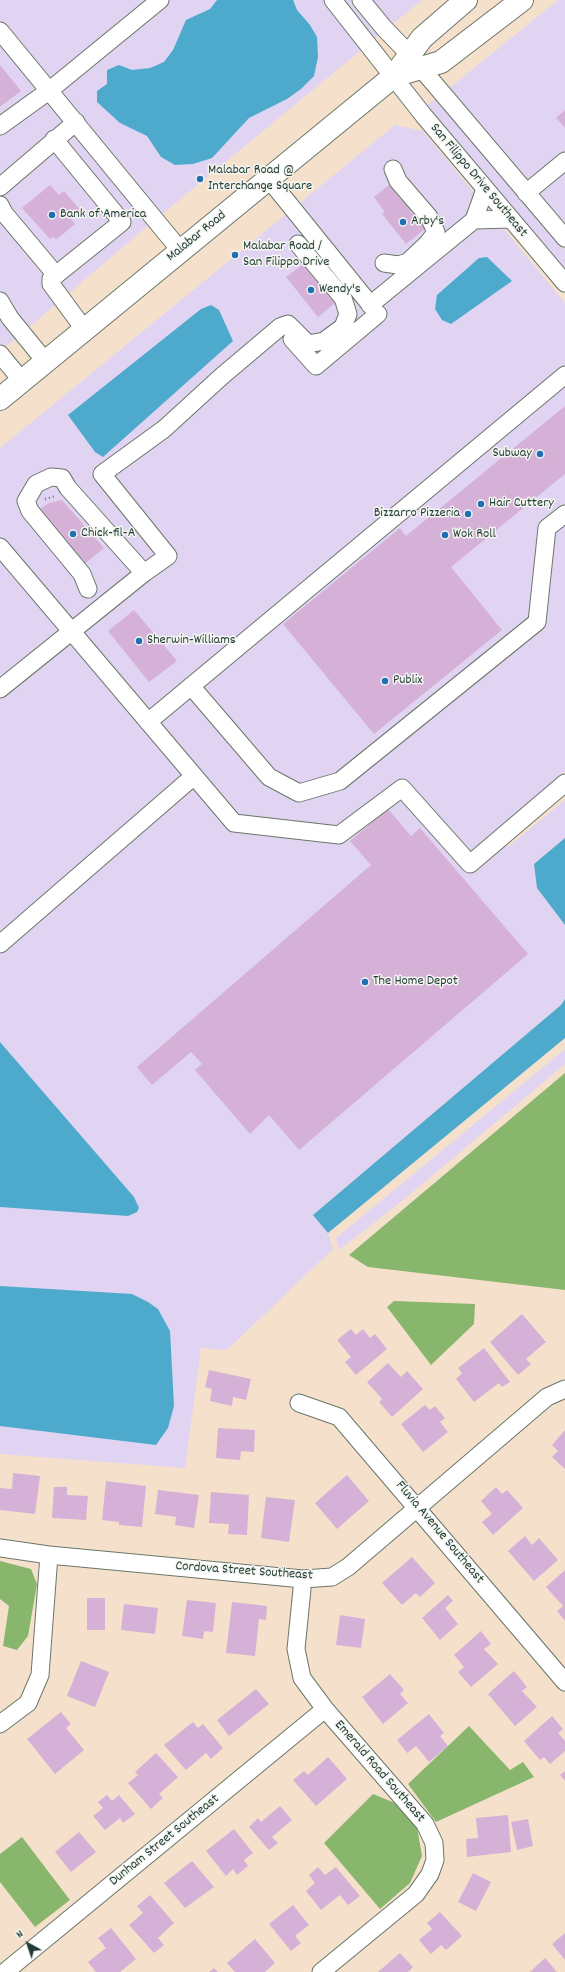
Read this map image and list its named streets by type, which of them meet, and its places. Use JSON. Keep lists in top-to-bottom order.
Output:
{
  "streets": {
    "main road": ["Malabar Road"],
    "street": [
      "San Filippo Drive Southeast",
      "Fluvia Avenue Southeast",
      "Cordova Street Southeast",
      "Emerald Road Southeast",
      "Dunham Street Southeast"
    ]
  },
  "crossings": [
    ["San Filippo Drive Southeast", "Malabar Road"],
    ["Fluvia Avenue Southeast", "Cordova Street Southeast"],
    ["Cordova Street Southeast", "Emerald Road Southeast"],
    ["Emerald Road Southeast", "Dunham Street Southeast"]
  ],
  "places": [
    "Malabar Road @ Interchange Square",
    "Bank of America",
    "Arby's",
    "Malabar Road / San Filippo Drive",
    "Wendy's",
    "Subway",
    "Hair Cuttery",
    "Bizzarro Pizzeria",
    "Chick-fil-A",
    "Wok Roll",
    "Sherwin-Williams",
    "Publix",
    "The Home Depot"
  ],
  "north": "top left"
}
